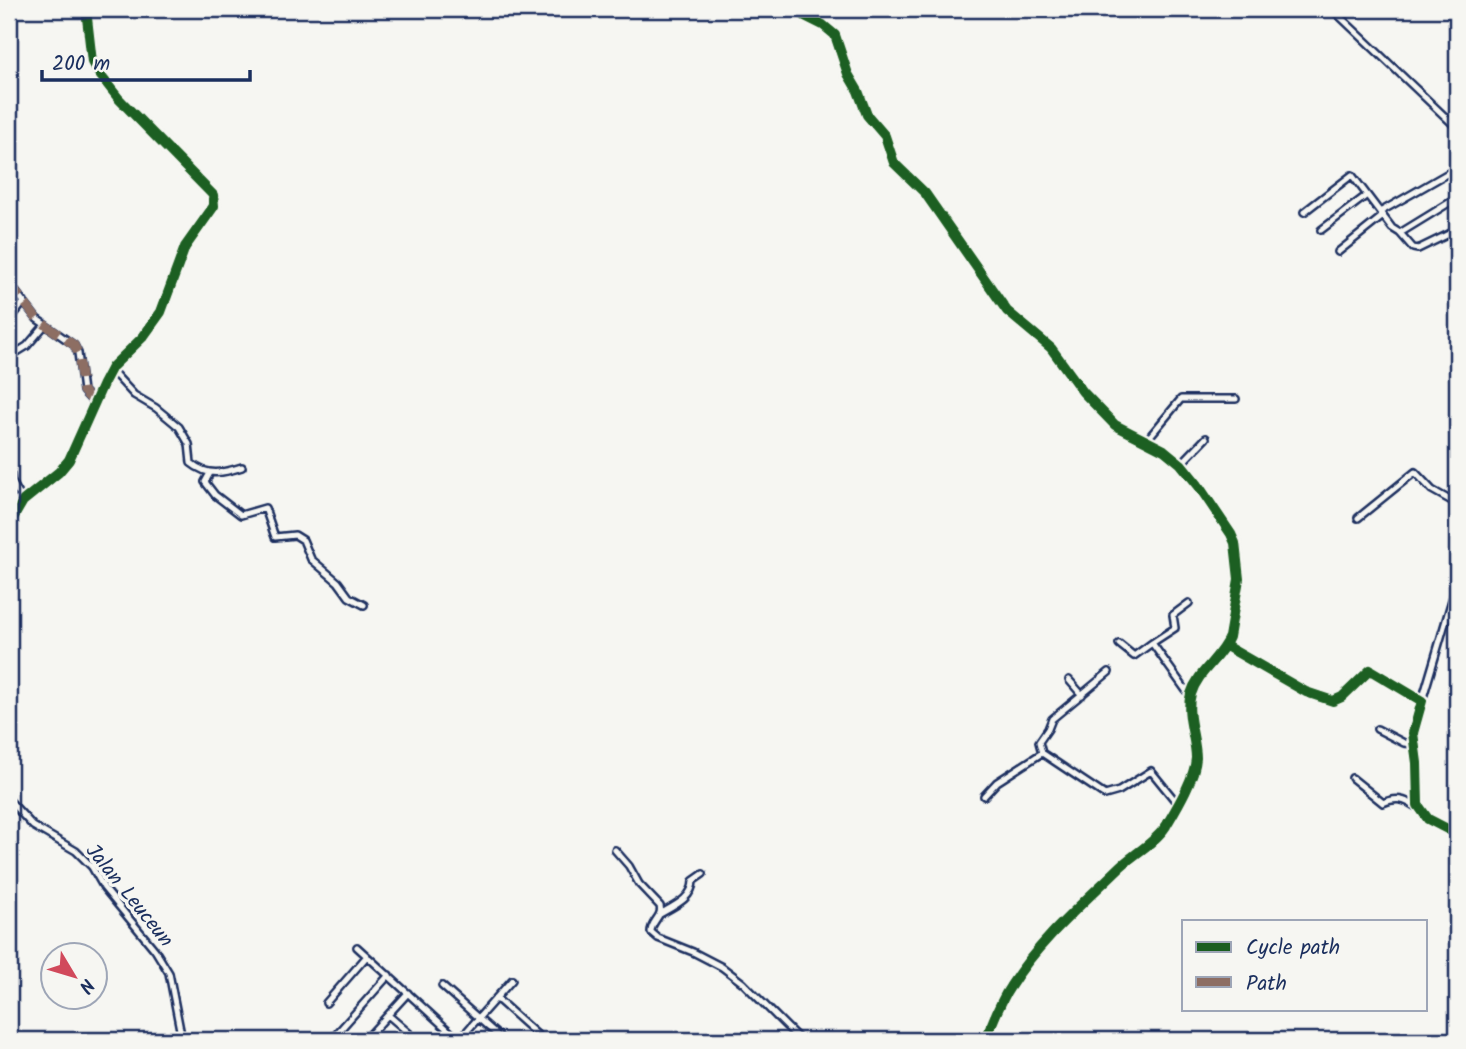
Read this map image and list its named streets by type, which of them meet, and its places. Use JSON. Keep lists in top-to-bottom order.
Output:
{
  "streets": {
    "street": ["Jalan Leuceun"]
  },
  "legend": ["Cycle path", "Path"],
  "scale_bar": "200 m",
  "north": "bottom right"
}
